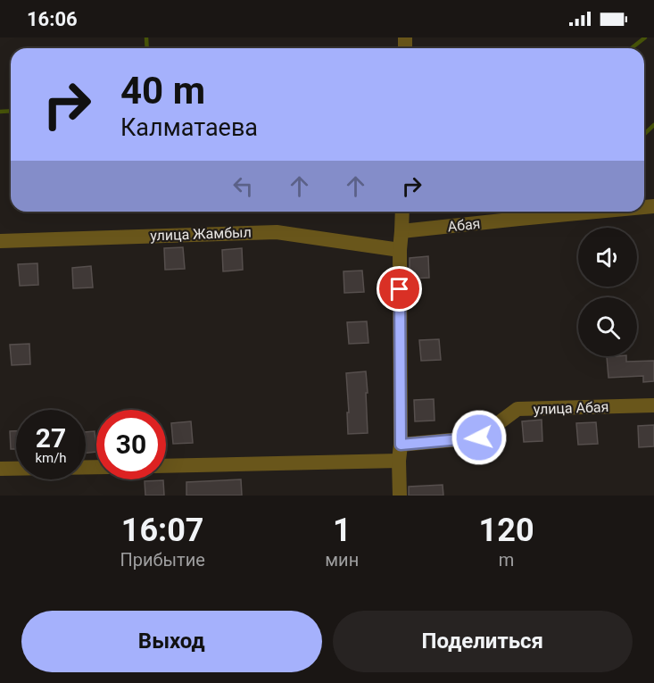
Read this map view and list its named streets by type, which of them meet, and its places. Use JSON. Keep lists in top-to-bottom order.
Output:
{
  "streets": {
    "street": ["Абая", "улица Жамбыл", "улица Абая"]
  },
  "page": {
    "status": "16:06",
    "turn": ["40 m", "Калматаева"],
    "speed": "27 km/h",
    "limit": "30",
    "eta": [
      "16:07",
      "Прибытие",
      "1",
      "мин",
      "120",
      "m"
    ],
    "buttons": ["Выход", "Поделиться"]
  }
}
